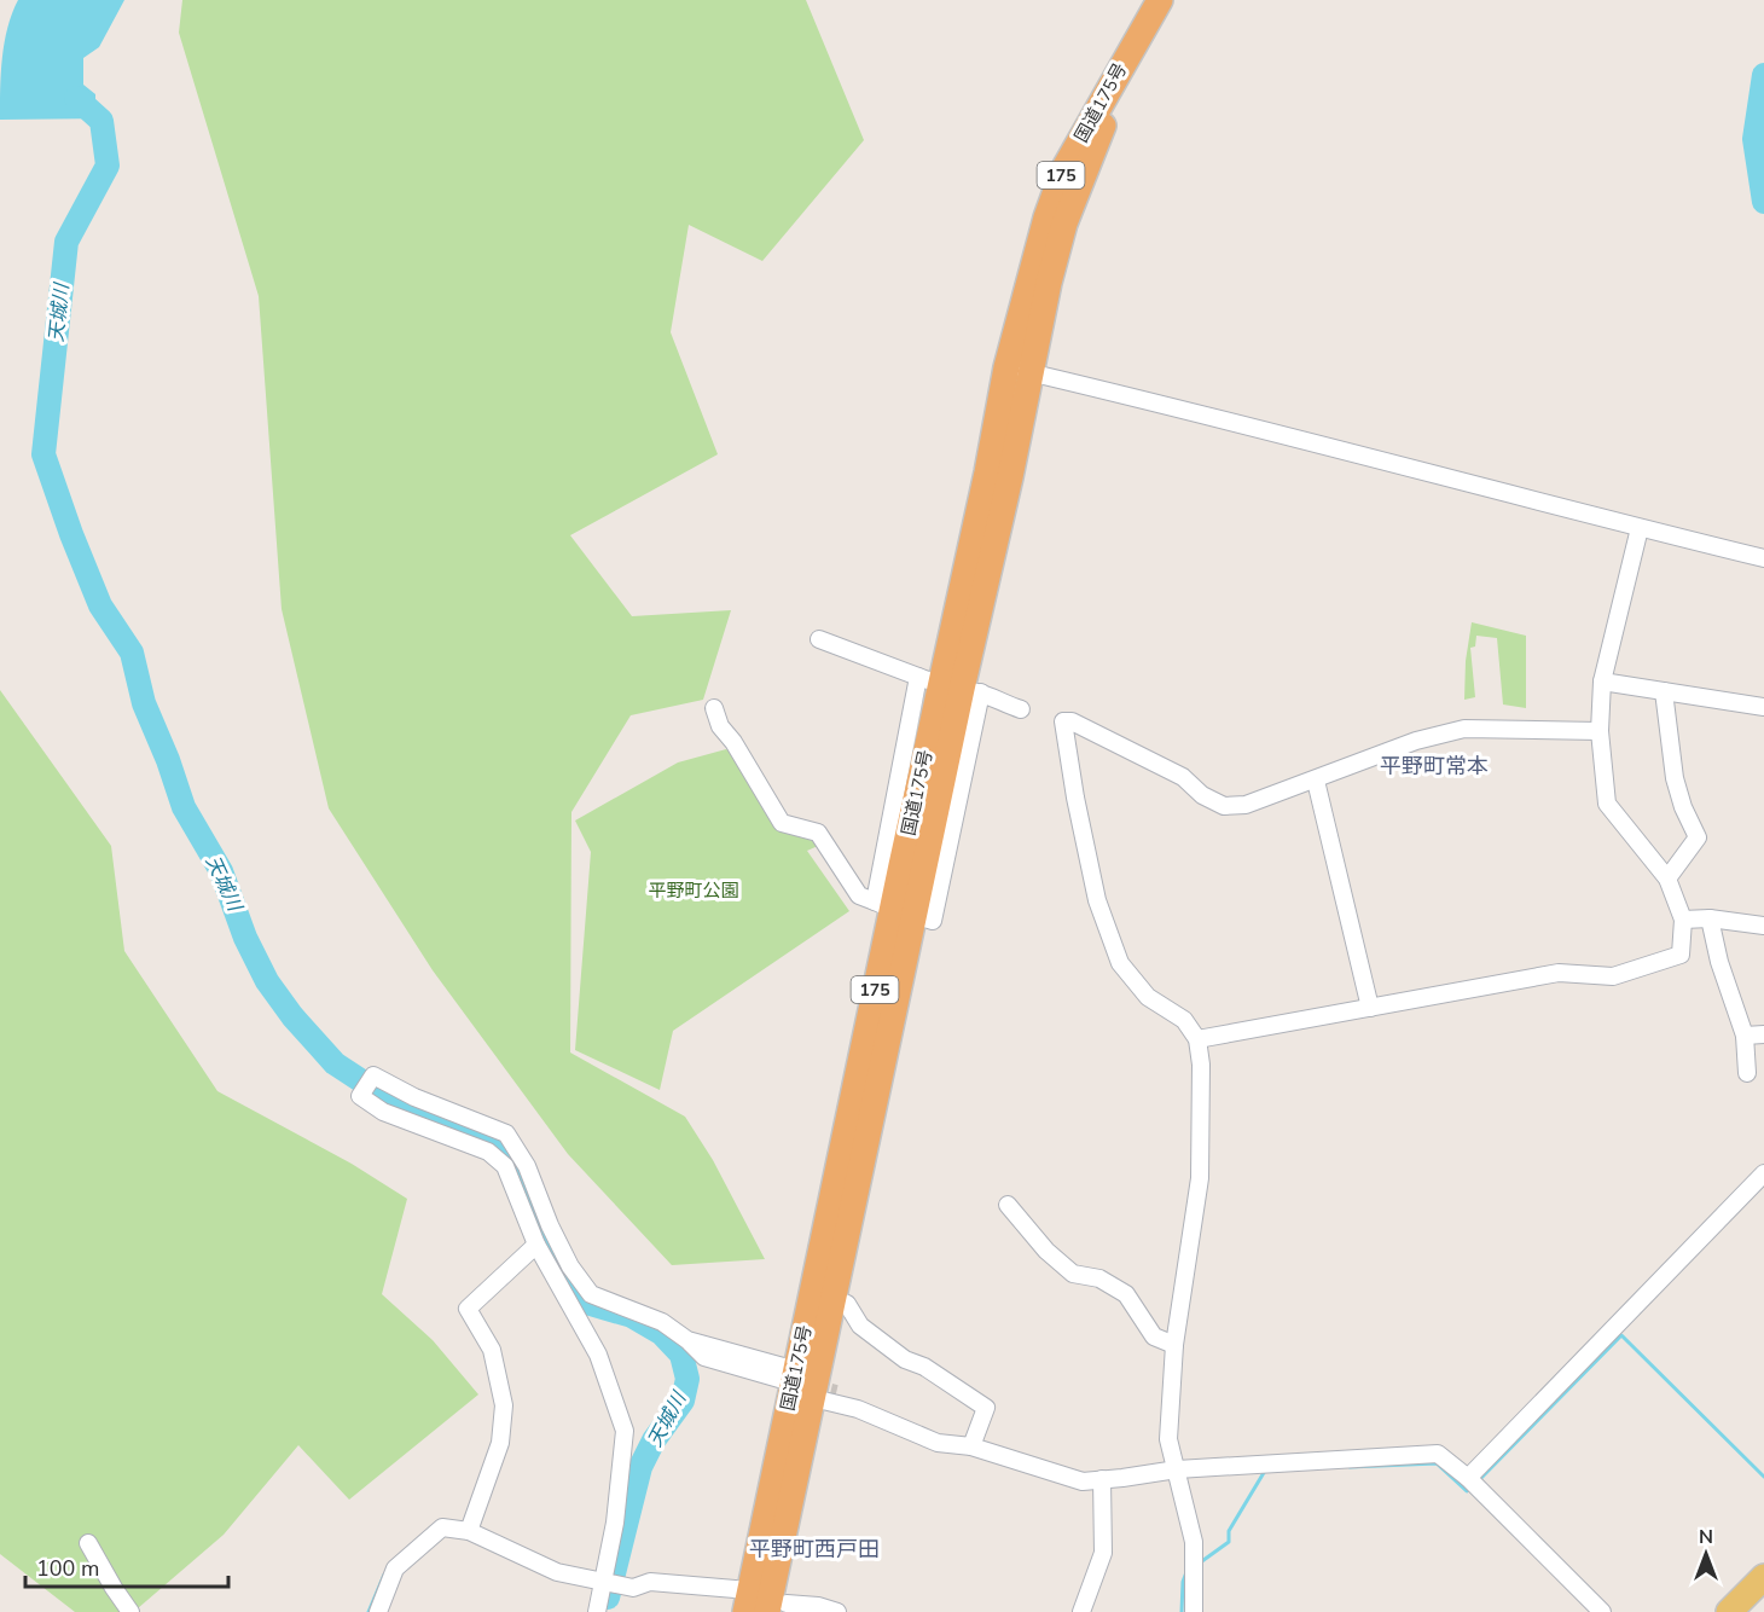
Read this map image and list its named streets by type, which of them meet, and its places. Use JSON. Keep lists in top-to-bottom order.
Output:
{
  "streets": {
    "highway": ["国道175号", "175"]
  },
  "districts": ["平野町常本", "平野町西戸田"],
  "water": ["天城川"],
  "parks": ["平野町公園"],
  "scale_bar": "100 m",
  "north": "top"
}
